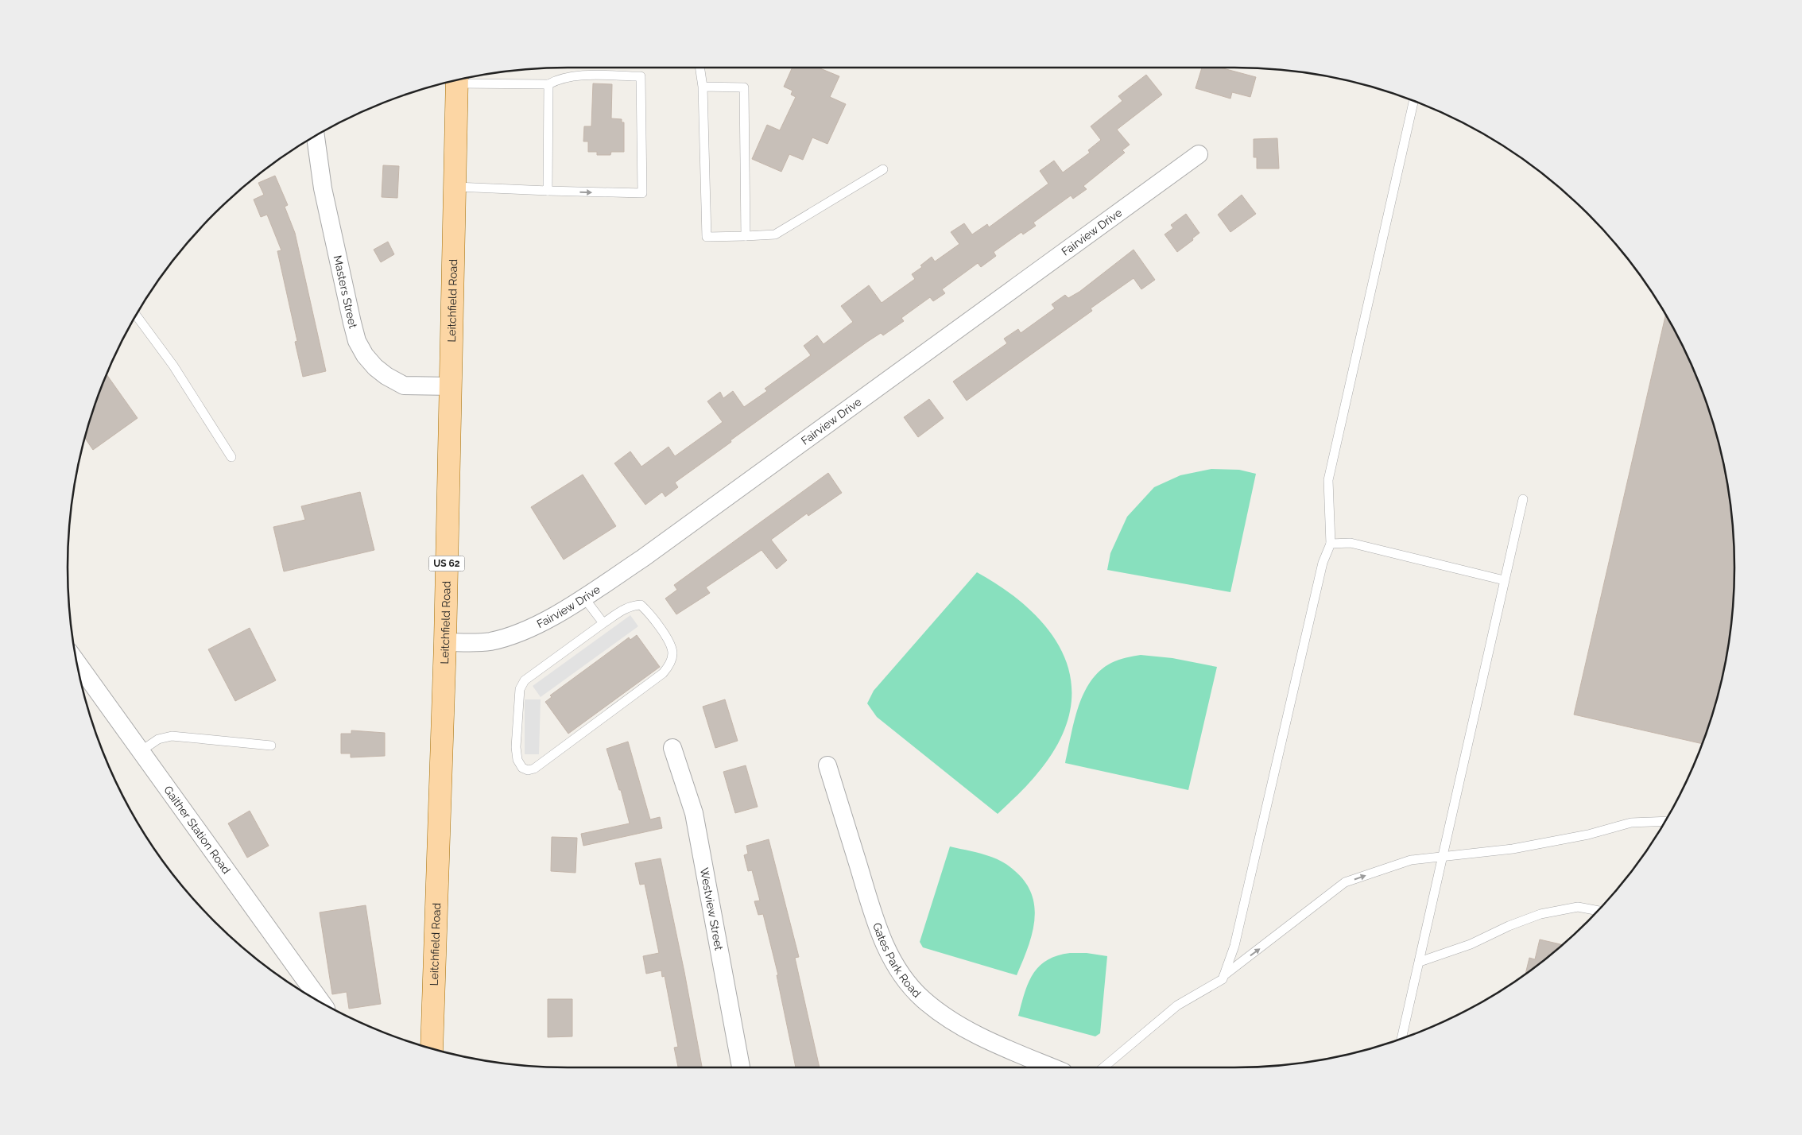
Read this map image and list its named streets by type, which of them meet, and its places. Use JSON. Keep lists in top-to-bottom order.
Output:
{
  "streets": {
    "main road": ["Leitchfield Road", "US 62"],
    "street": [
      "Fairview Drive",
      "Masters Street",
      "Gaither Station Road",
      "Westview Street",
      "Gates Park Road"
    ]
  },
  "crossings": [
    ["Fairview Drive", "Leitchfield Road"],
    ["Masters Street", "Leitchfield Road"]
  ]
}
